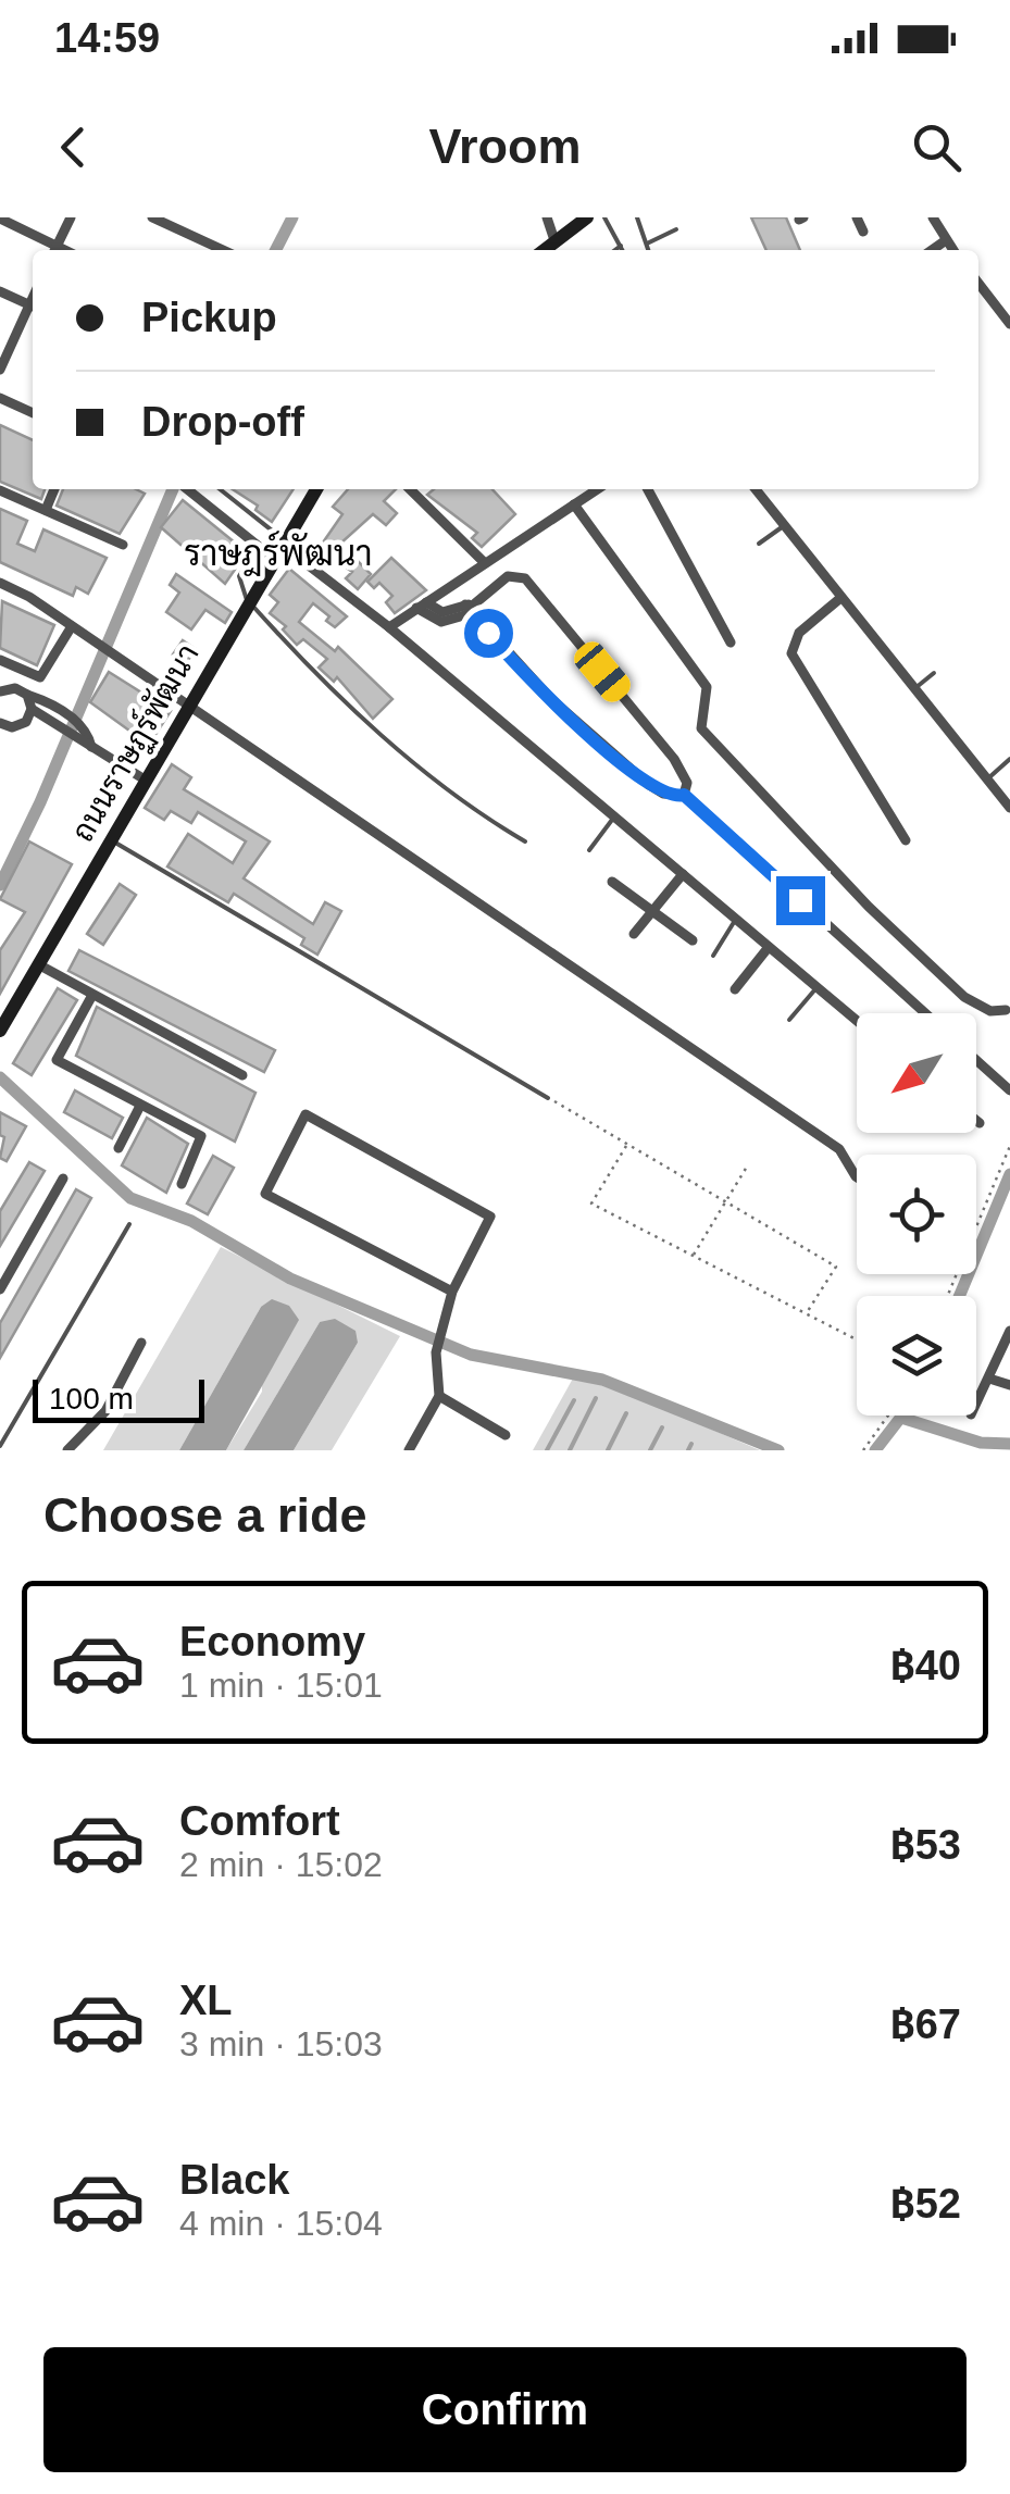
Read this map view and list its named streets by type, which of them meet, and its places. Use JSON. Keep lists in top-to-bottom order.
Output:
{
  "streets": {
    "street": ["ถนนราษฏร์พัฒนา"]
  },
  "districts": ["ราษฎร์พัฒนา"],
  "scale_bar": "100 m",
  "north": "bottom left",
  "page": {
    "status": "14:59",
    "header": "Vroom",
    "banner": ["Pickup", "Drop-off"],
    "scale": "100 m",
    "heading": "Choose a ride",
    "list": [
      {
        "name": "Economy",
        "note": "1 min · 15:01",
        "value": "฿40"
      },
      {
        "name": "Comfort",
        "note": "2 min · 15:02",
        "value": "฿53"
      },
      {
        "name": "XL",
        "note": "3 min · 15:03",
        "value": "฿67"
      },
      {
        "name": "Black",
        "note": "4 min · 15:04",
        "value": "฿52"
      }
    ],
    "buttons": "Confirm"
  }
}
